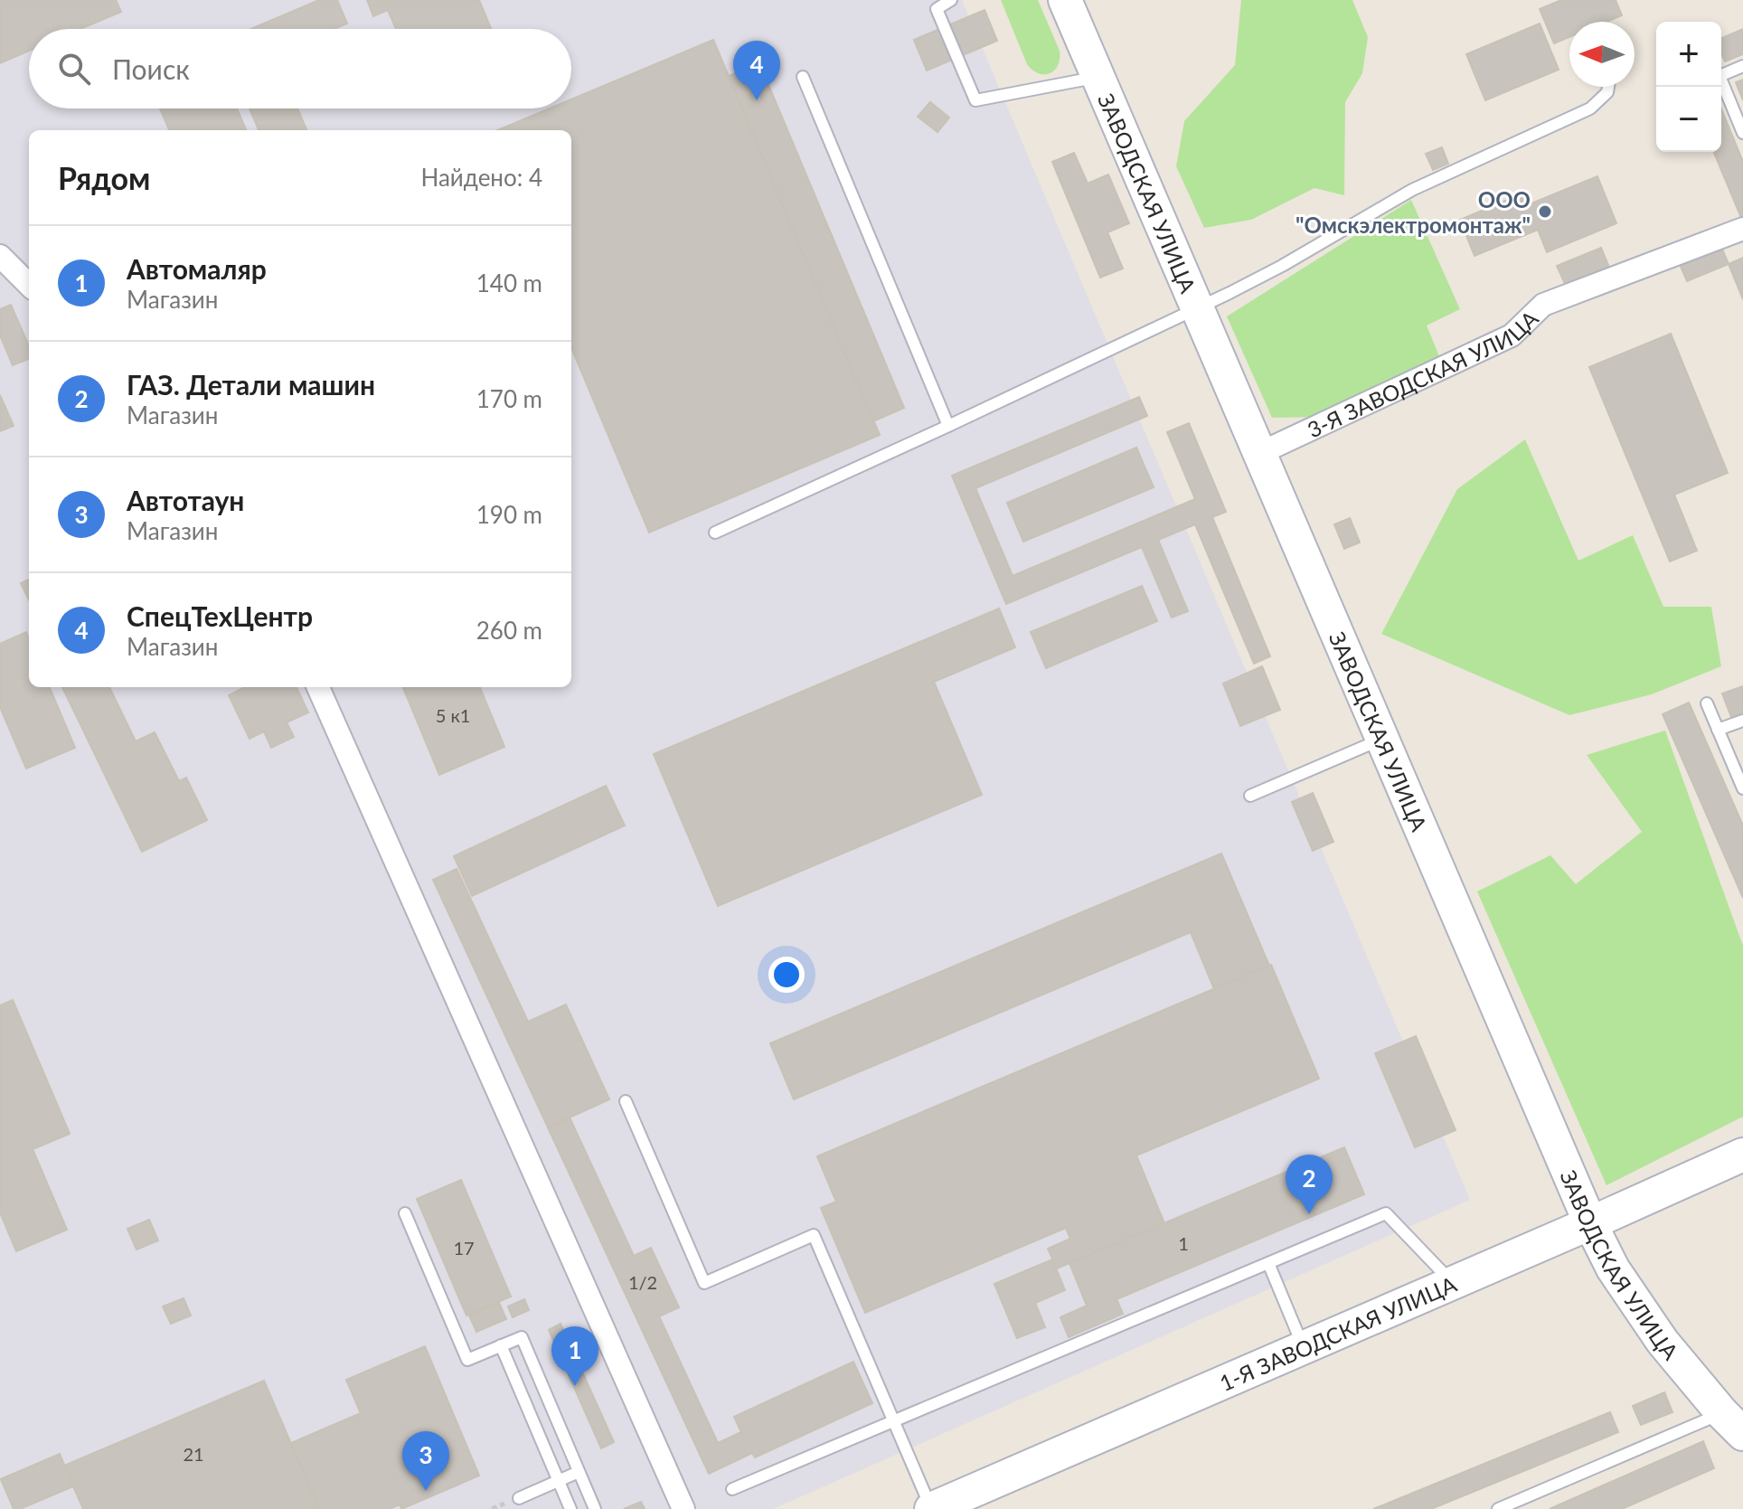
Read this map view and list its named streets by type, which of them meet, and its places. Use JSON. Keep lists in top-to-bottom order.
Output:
{
  "streets": {
    "main road": ["ЗАВОДСКАЯ УЛИЦА", "1-Я ЗАВОДСКАЯ УЛИЦА"],
    "street": ["3-Я ЗАВОДСКАЯ УЛИЦА"]
  },
  "crossings": [
    ["ЗАВОДСКАЯ УЛИЦА", "3-Я ЗАВОДСКАЯ УЛИЦА"],
    ["ЗАВОДСКАЯ УЛИЦА", "1-Я ЗАВОДСКАЯ УЛИЦА"]
  ],
  "places": ["ООО \"Омскэлектромонтаж\""],
  "house_numbers": [
    "5 к1",
    "1",
    "17",
    "1/2",
    "21"
  ],
  "north": "left",
  "page": {
    "map_buttons": ["+", "−"],
    "search": "Поиск",
    "pins": [
      "4",
      "2",
      "1",
      "3"
    ],
    "heading": ["Рядом", "Найдено: 4"],
    "list": [
      {
        "mark": "1",
        "name": "Автомаляр",
        "note": "Магазин",
        "value": "140 m"
      },
      {
        "mark": "2",
        "name": "ГАЗ. Детали машин",
        "note": "Магазин",
        "value": "170 m"
      },
      {
        "mark": "3",
        "name": "Автотаун",
        "note": "Магазин",
        "value": "190 m"
      },
      {
        "mark": "4",
        "name": "СпецТехЦентр",
        "note": "Магазин",
        "value": "260 m"
      }
    ]
  }
}
